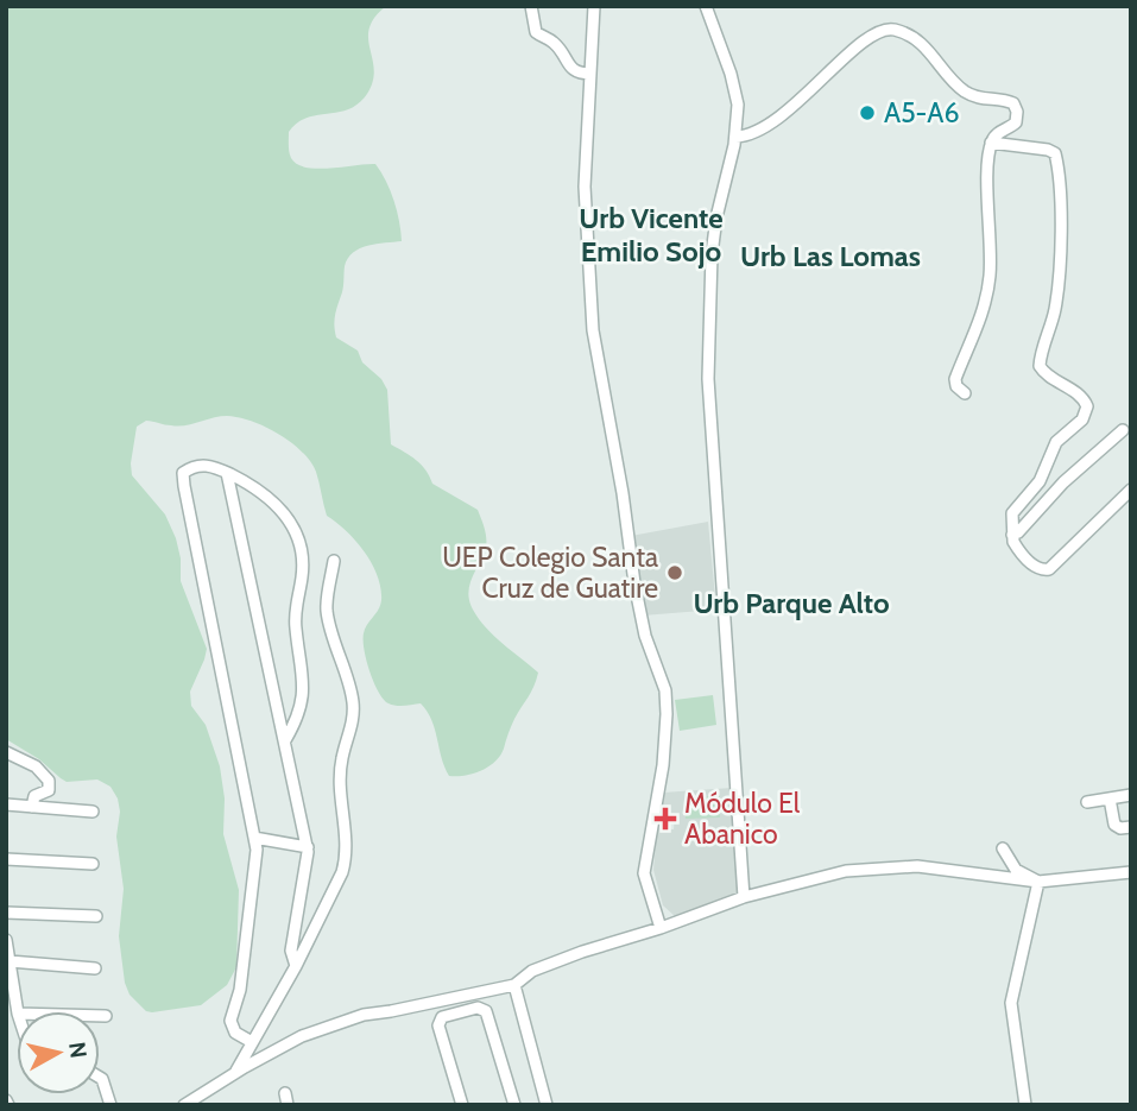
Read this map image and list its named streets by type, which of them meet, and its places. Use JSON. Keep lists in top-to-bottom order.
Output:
{
  "districts": ["Urb Vicente Emilio Sojo", "Urb Las Lomas", "Urb Parque Alto"],
  "places": {
    "other": ["A5-A6", "UEP Colegio Santa Cruz de Guatire"],
    "health": ["Módulo El Abanico"]
  },
  "north": "right"
}
